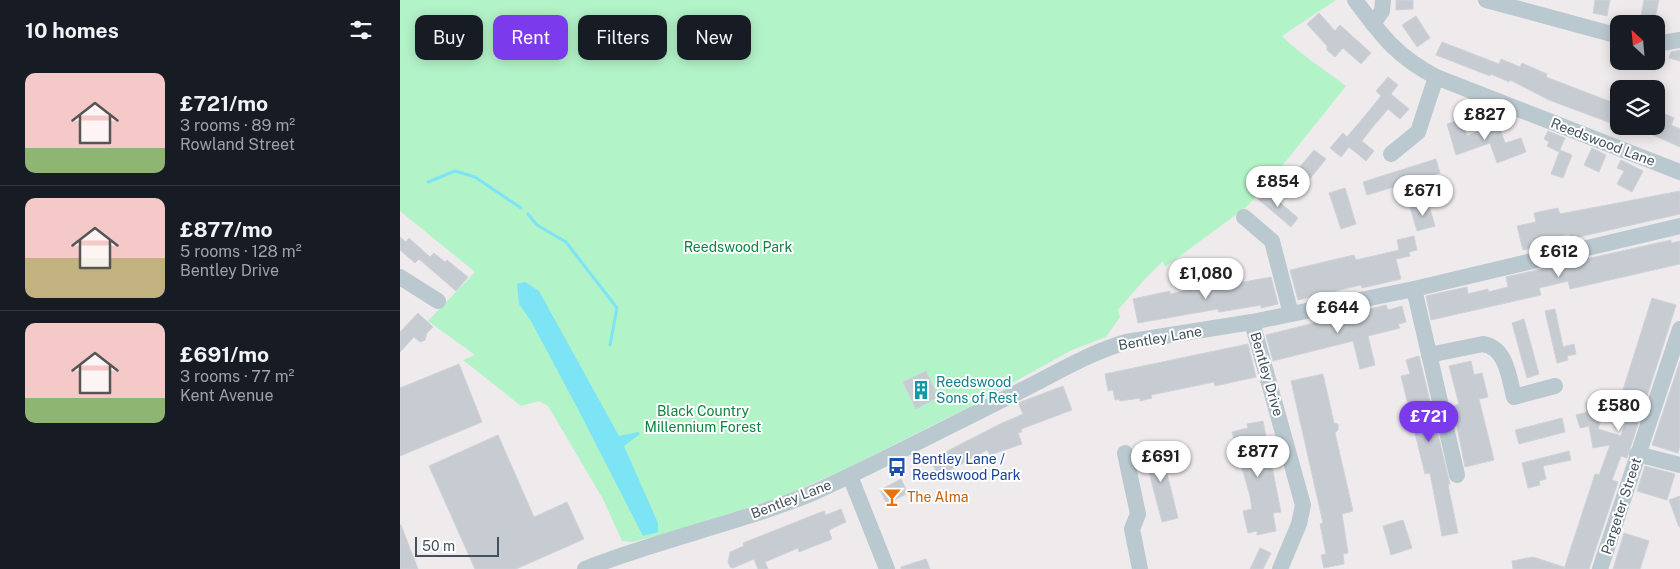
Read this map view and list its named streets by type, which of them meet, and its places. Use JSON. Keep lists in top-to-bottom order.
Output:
{
  "streets": {
    "street": [
      "Reedswood Lane",
      "Bentley Lane",
      "Bentley Drive",
      "Pargeter Street"
    ]
  },
  "crossings": [
    ["Bentley Lane", "Bentley Drive"]
  ],
  "parks": ["Reedswood Park", "Black Country Millennium Forest"],
  "places": {
    "building": ["Reedswood Sons of Rest"],
    "bus stop": ["Bentley Lane / Reedswood Park"],
    "bar": ["The Alma"]
  },
  "scale_bar": "50 m",
  "north": "top left",
  "page": {
    "heading": "10 homes",
    "chip": [
      "Buy",
      "Rent",
      "Filters",
      "New"
    ],
    "list": [
      {
        "name": "£721/mo",
        "note": "3 rooms · 89 m² · Rowland Street"
      },
      {
        "name": "£877/mo",
        "note": "5 rooms · 128 m² · Bentley Drive"
      },
      {
        "name": "£691/mo",
        "note": "3 rooms · 77 m² · Kent Avenue"
      }
    ],
    "price": [
      "£827",
      "£854",
      "£671",
      "£612",
      "£1,080",
      "£644",
      "£580",
      "£721",
      "£877",
      "£691"
    ],
    "scale": "50 m"
  }
}
